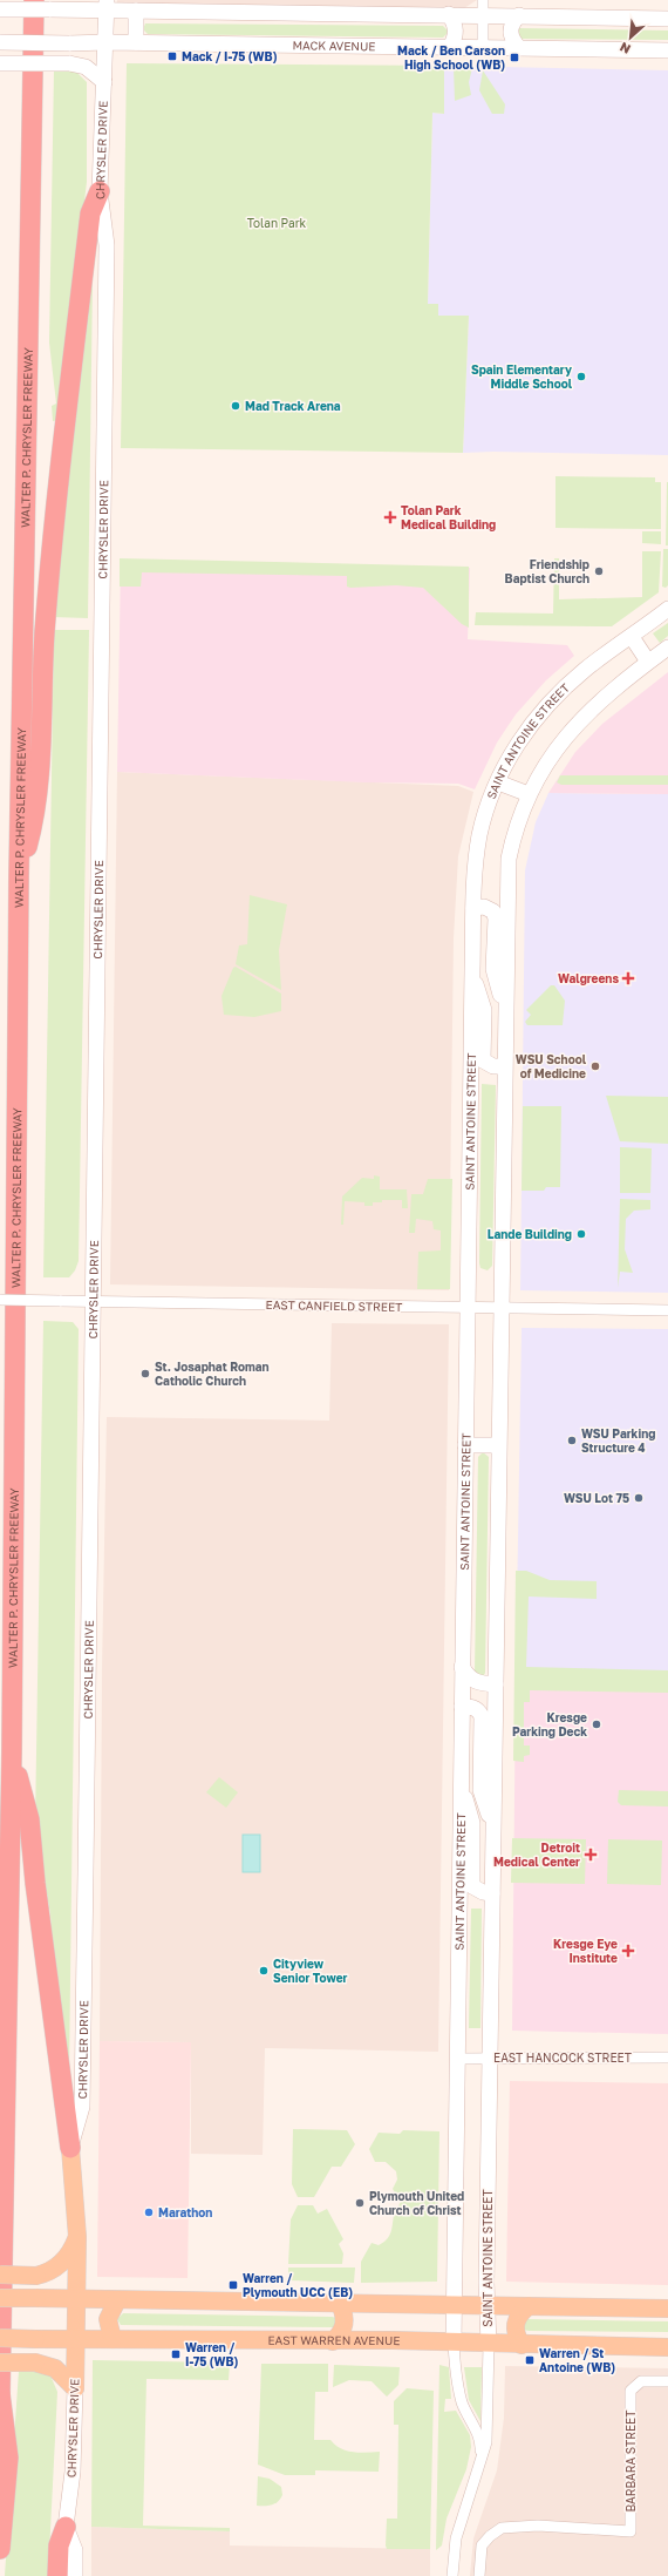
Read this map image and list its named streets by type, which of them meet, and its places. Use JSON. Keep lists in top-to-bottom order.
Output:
{
  "streets": {
    "highway": ["WALTER P. CHRYSLER FREEWAY"],
    "main road": ["CHRYSLER DRIVE", "EAST WARREN AVENUE"],
    "street": [
      "MACK AVENUE",
      "SAINT ANTOINE STREET",
      "EAST CANFIELD STREET",
      "EAST HANCOCK STREET",
      "BARBARA STREET"
    ]
  },
  "crossings": [
    ["MACK AVENUE", "CHRYSLER DRIVE"],
    ["CHRYSLER DRIVE", "EAST CANFIELD STREET"],
    ["CHRYSLER DRIVE", "EAST WARREN AVENUE"],
    ["SAINT ANTOINE STREET", "EAST CANFIELD STREET"],
    ["SAINT ANTOINE STREET", "EAST HANCOCK STREET"],
    ["SAINT ANTOINE STREET", "EAST WARREN AVENUE"]
  ],
  "parks": ["Tolan Park"],
  "places": {
    "transit": [
      "Mack / I-75 (WB)",
      "Mack / Ben Carson High School (WB)",
      "Warren / Plymouth UCC (EB)",
      "Warren / I-75 (WB)",
      "Warren / St Antoine (WB)"
    ],
    "other": [
      "Spain Elementary Middle School",
      "Mad Track Arena",
      "Friendship Baptist Church",
      "WSU School of Medicine",
      "Lande Building",
      "St. Josaphat Roman Catholic Church",
      "WSU Parking Structure 4",
      "WSU Lot 75",
      "Kresge Parking Deck",
      "Cityview Senior Tower",
      "Plymouth United Church of Christ",
      "Marathon"
    ],
    "health": [
      "Tolan Park Medical Building",
      "Walgreens",
      "Detroit Medical Center",
      "Kresge Eye Institute"
    ]
  },
  "north": "bottom left"
}
